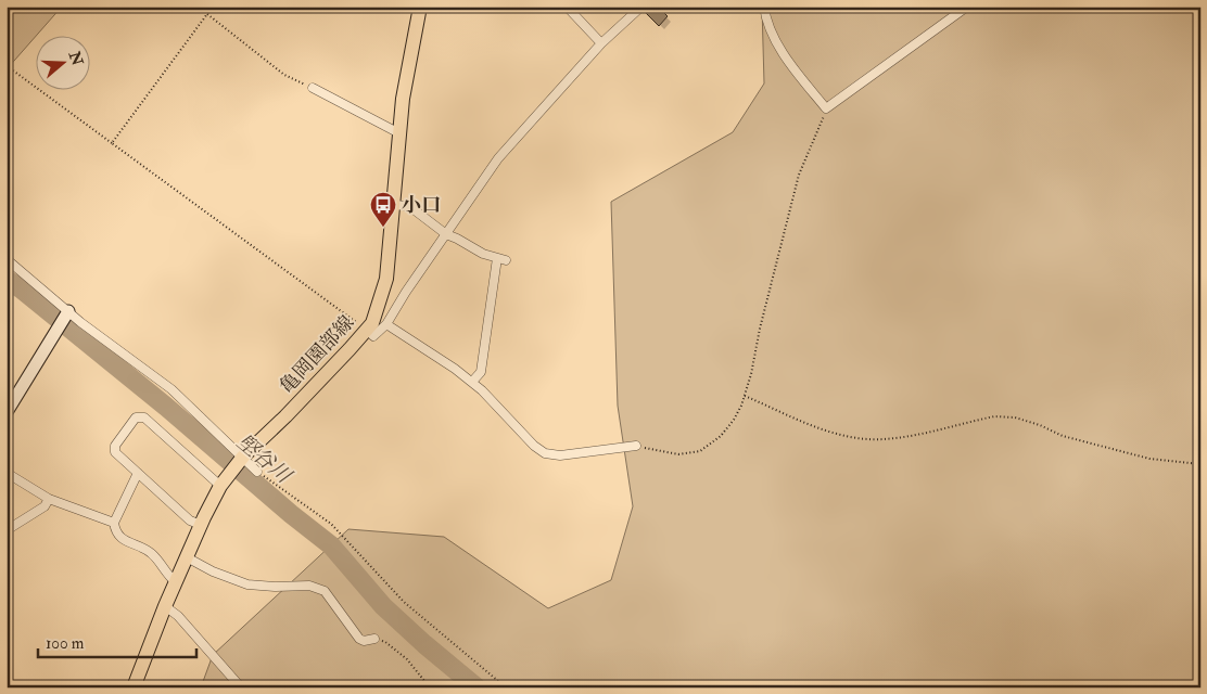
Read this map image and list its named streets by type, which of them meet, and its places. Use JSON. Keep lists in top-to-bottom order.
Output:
{
  "streets": {
    "main road": ["亀岡園部線"]
  },
  "water": ["堅谷川"],
  "places": {
    "bus stop": ["小口"]
  },
  "scale_bar": "100 m",
  "north": "right"
}
